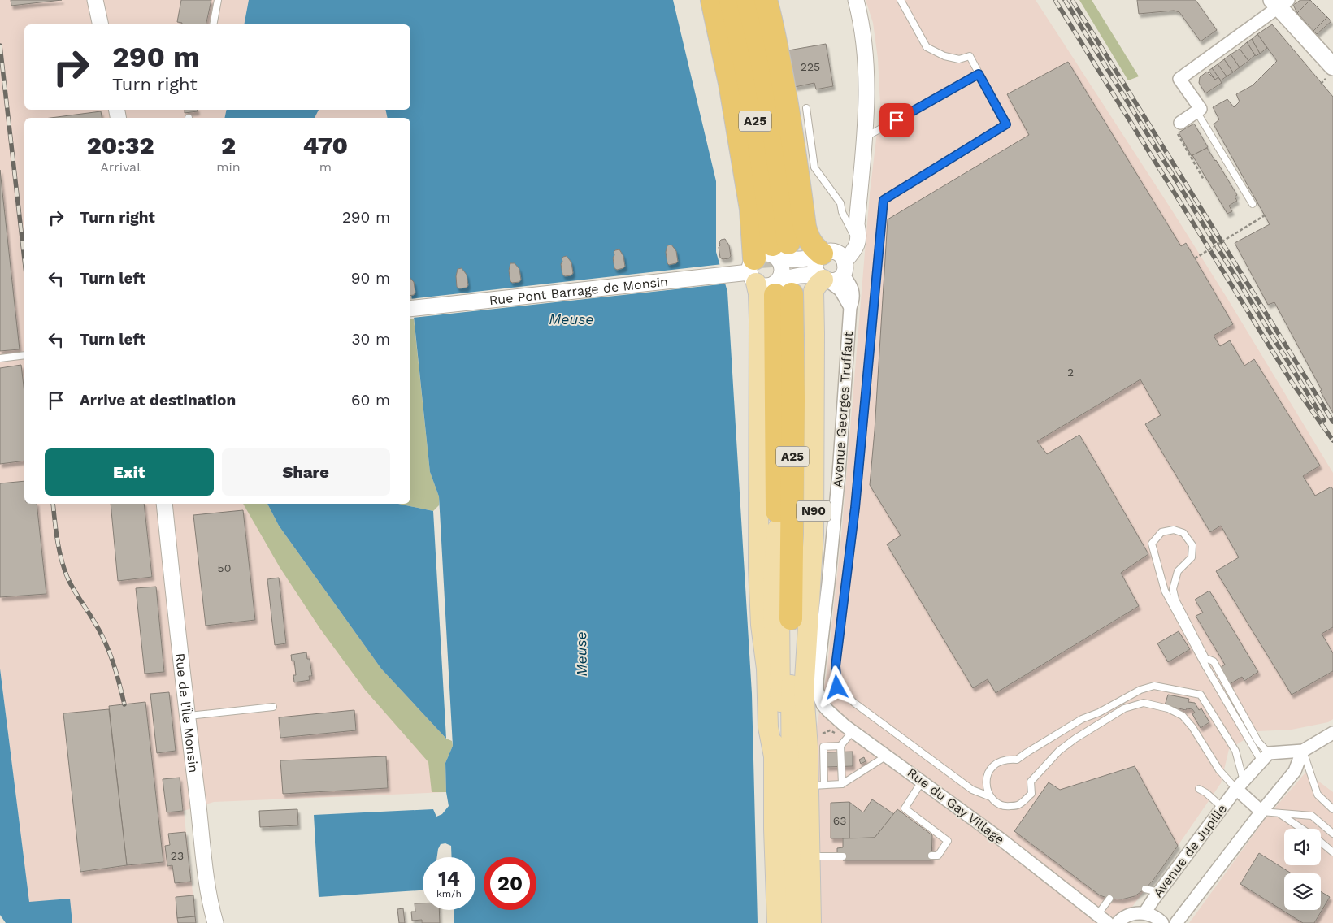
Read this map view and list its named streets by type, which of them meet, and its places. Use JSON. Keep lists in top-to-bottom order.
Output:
{
  "streets": {
    "highway": ["A25"],
    "main road": ["N90"],
    "street": [
      "Rue Pont Barrage de Monsin",
      "Avenue Georges Truffaut",
      "Rue de l'Île Monsin",
      "Rue du Gay Village",
      "Avenue de Jupille"
    ]
  },
  "crossings": [
    ["A25", "Rue Pont Barrage de Monsin"],
    ["Avenue Georges Truffaut", "N90"],
    ["Avenue Georges Truffaut", "Rue du Gay Village"]
  ],
  "water": ["Meuse"],
  "house_numbers": [
    "225",
    "2",
    "50",
    "63",
    "23"
  ],
  "page": {
    "turn": ["290 m", "Turn right"],
    "eta": [
      "20:32",
      "Arrival",
      "2",
      "min",
      "470",
      "m"
    ],
    "list": [
      {
        "name": "Turn right",
        "value": "290 m"
      },
      {
        "name": "Turn left",
        "value": "90 m"
      },
      {
        "name": "Turn left",
        "value": "30 m"
      },
      {
        "name": "Arrive at destination",
        "value": "60 m"
      }
    ],
    "buttons": ["Exit", "Share"],
    "speed": "14 km/h",
    "limit": "20"
  }
}
